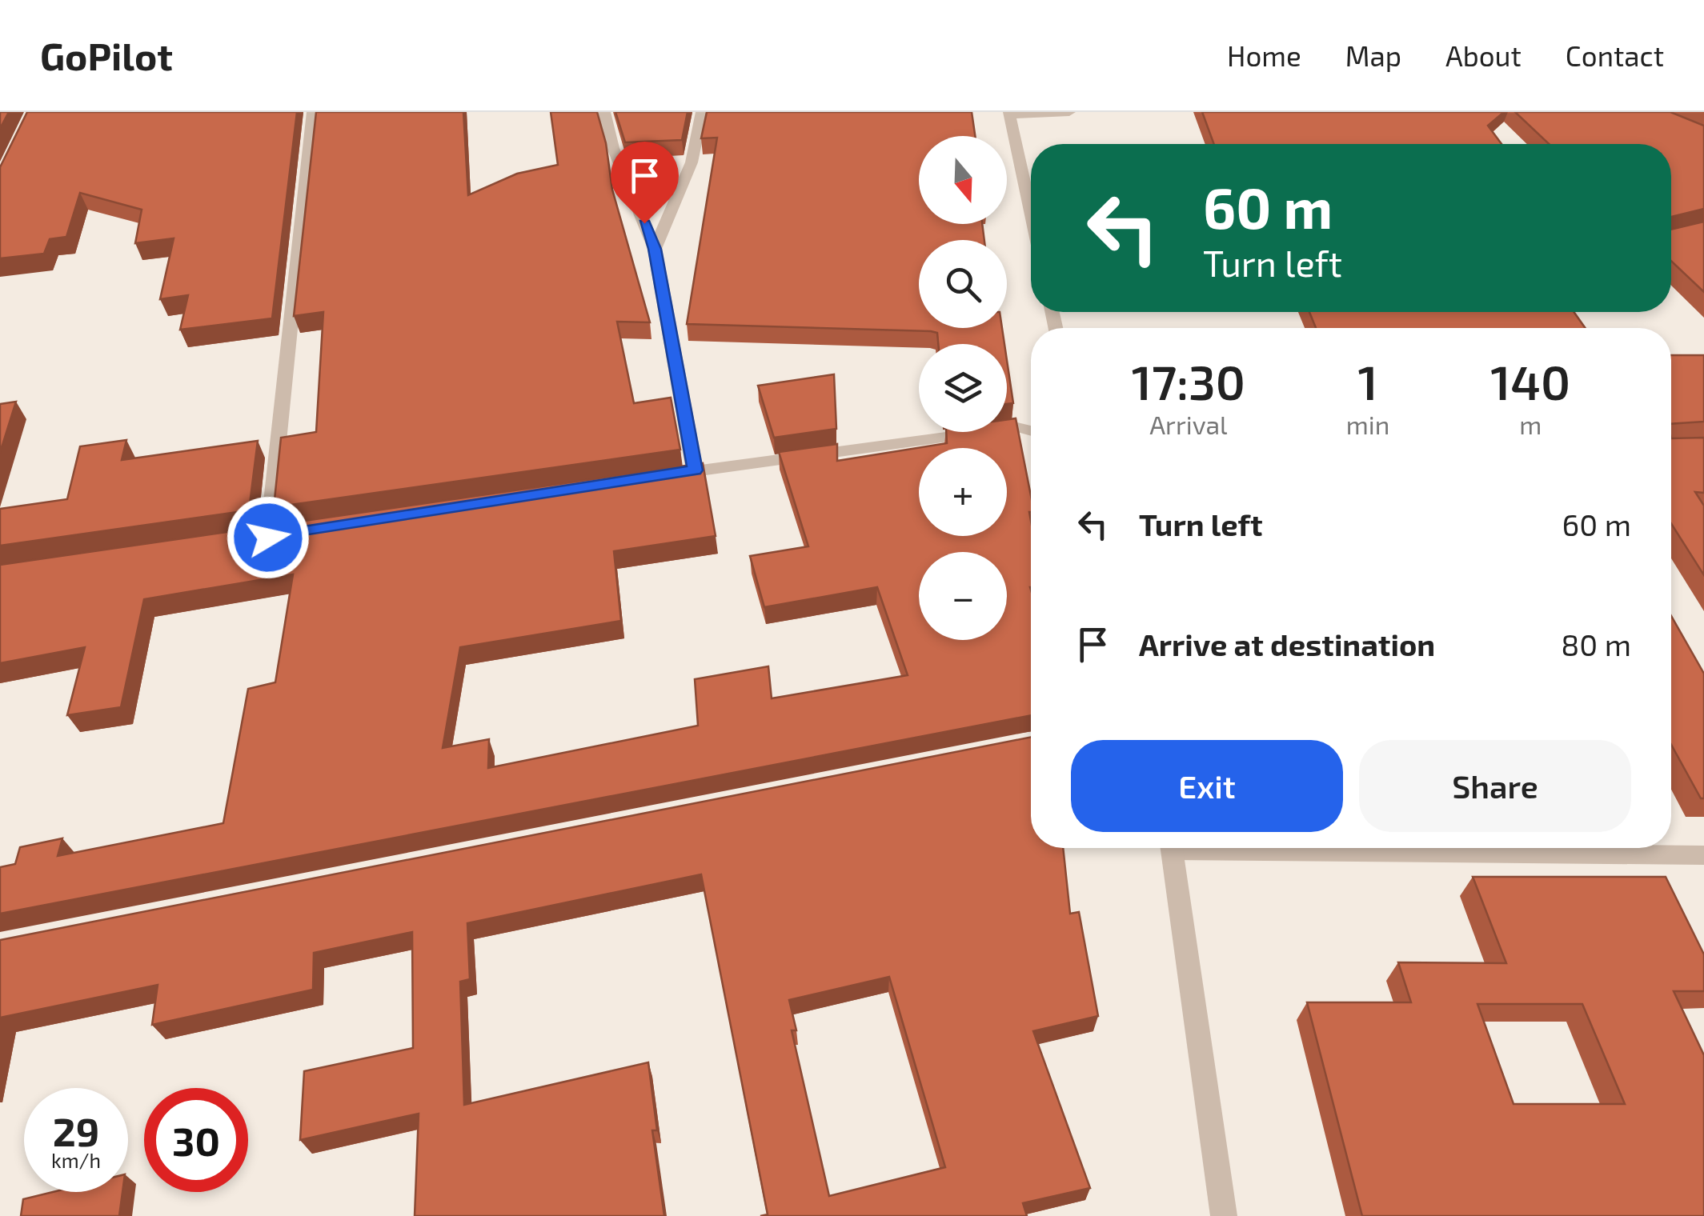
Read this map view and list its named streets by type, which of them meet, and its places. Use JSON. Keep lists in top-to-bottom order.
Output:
{
  "north": "bottom",
  "page": {
    "header": "GoPilot",
    "nav": [
      "Home",
      "Map",
      "About",
      "Contact"
    ],
    "map_buttons": ["+", "−"],
    "turn": ["60 m", "Turn left"],
    "eta": [
      "17:30",
      "Arrival",
      "1",
      "min",
      "140",
      "m"
    ],
    "list": [
      {
        "name": "Turn left",
        "value": "60 m"
      },
      {
        "name": "Arrive at destination",
        "value": "80 m"
      }
    ],
    "buttons": ["Exit", "Share"],
    "speed": "29 km/h",
    "limit": "30"
  }
}
